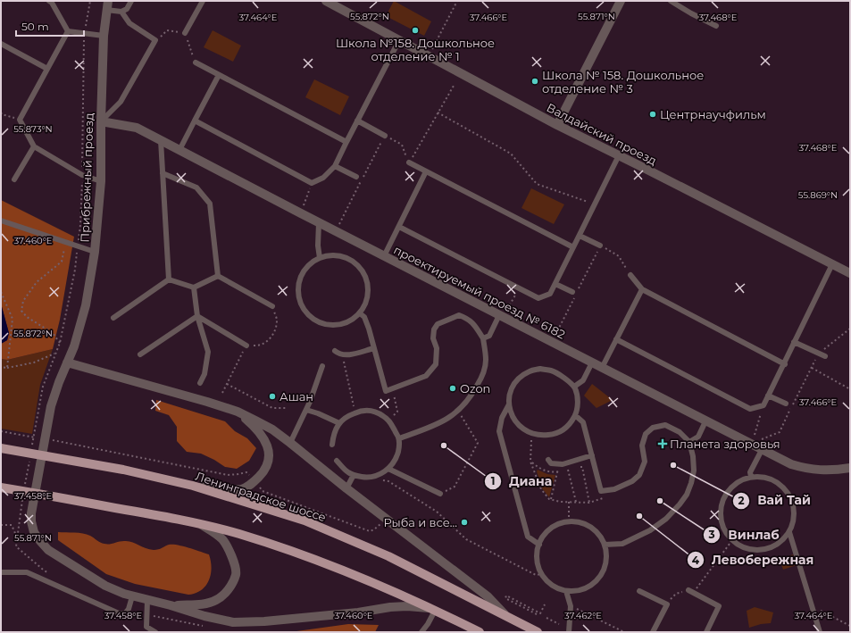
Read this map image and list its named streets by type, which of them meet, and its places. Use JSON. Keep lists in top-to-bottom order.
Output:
{
  "streets": {
    "main road": ["Ленинградское шоссе"],
    "street": ["Валдайский проезд", "Прибрежный проезд", "проектируемый проезд № 6182"]
  },
  "crossings": [
    ["Прибрежный проезд", "проектируемый проезд № 6182"]
  ],
  "places": {
    "other": [
      "Школа №158. Дошкольное отделение № 1",
      "Школа № 158. Дошкольное отделение № 3",
      "Центрнаучфильм",
      "Ozon",
      "Ашан",
      "Диана",
      "Вай Тай",
      "Винлаб",
      "Левобережная",
      "Рыба и все..."
    ],
    "health": ["Планета здоровья"]
  },
  "scale_bar": "50 m",
  "coordinates": [
    "55.872°N",
    "55.871°N",
    "37.466°E",
    "37.468°E",
    "37.464°E",
    "55.873°N",
    "55.869°N",
    "37.460°E",
    "37.458°E",
    "37.462°E"
  ]
}
